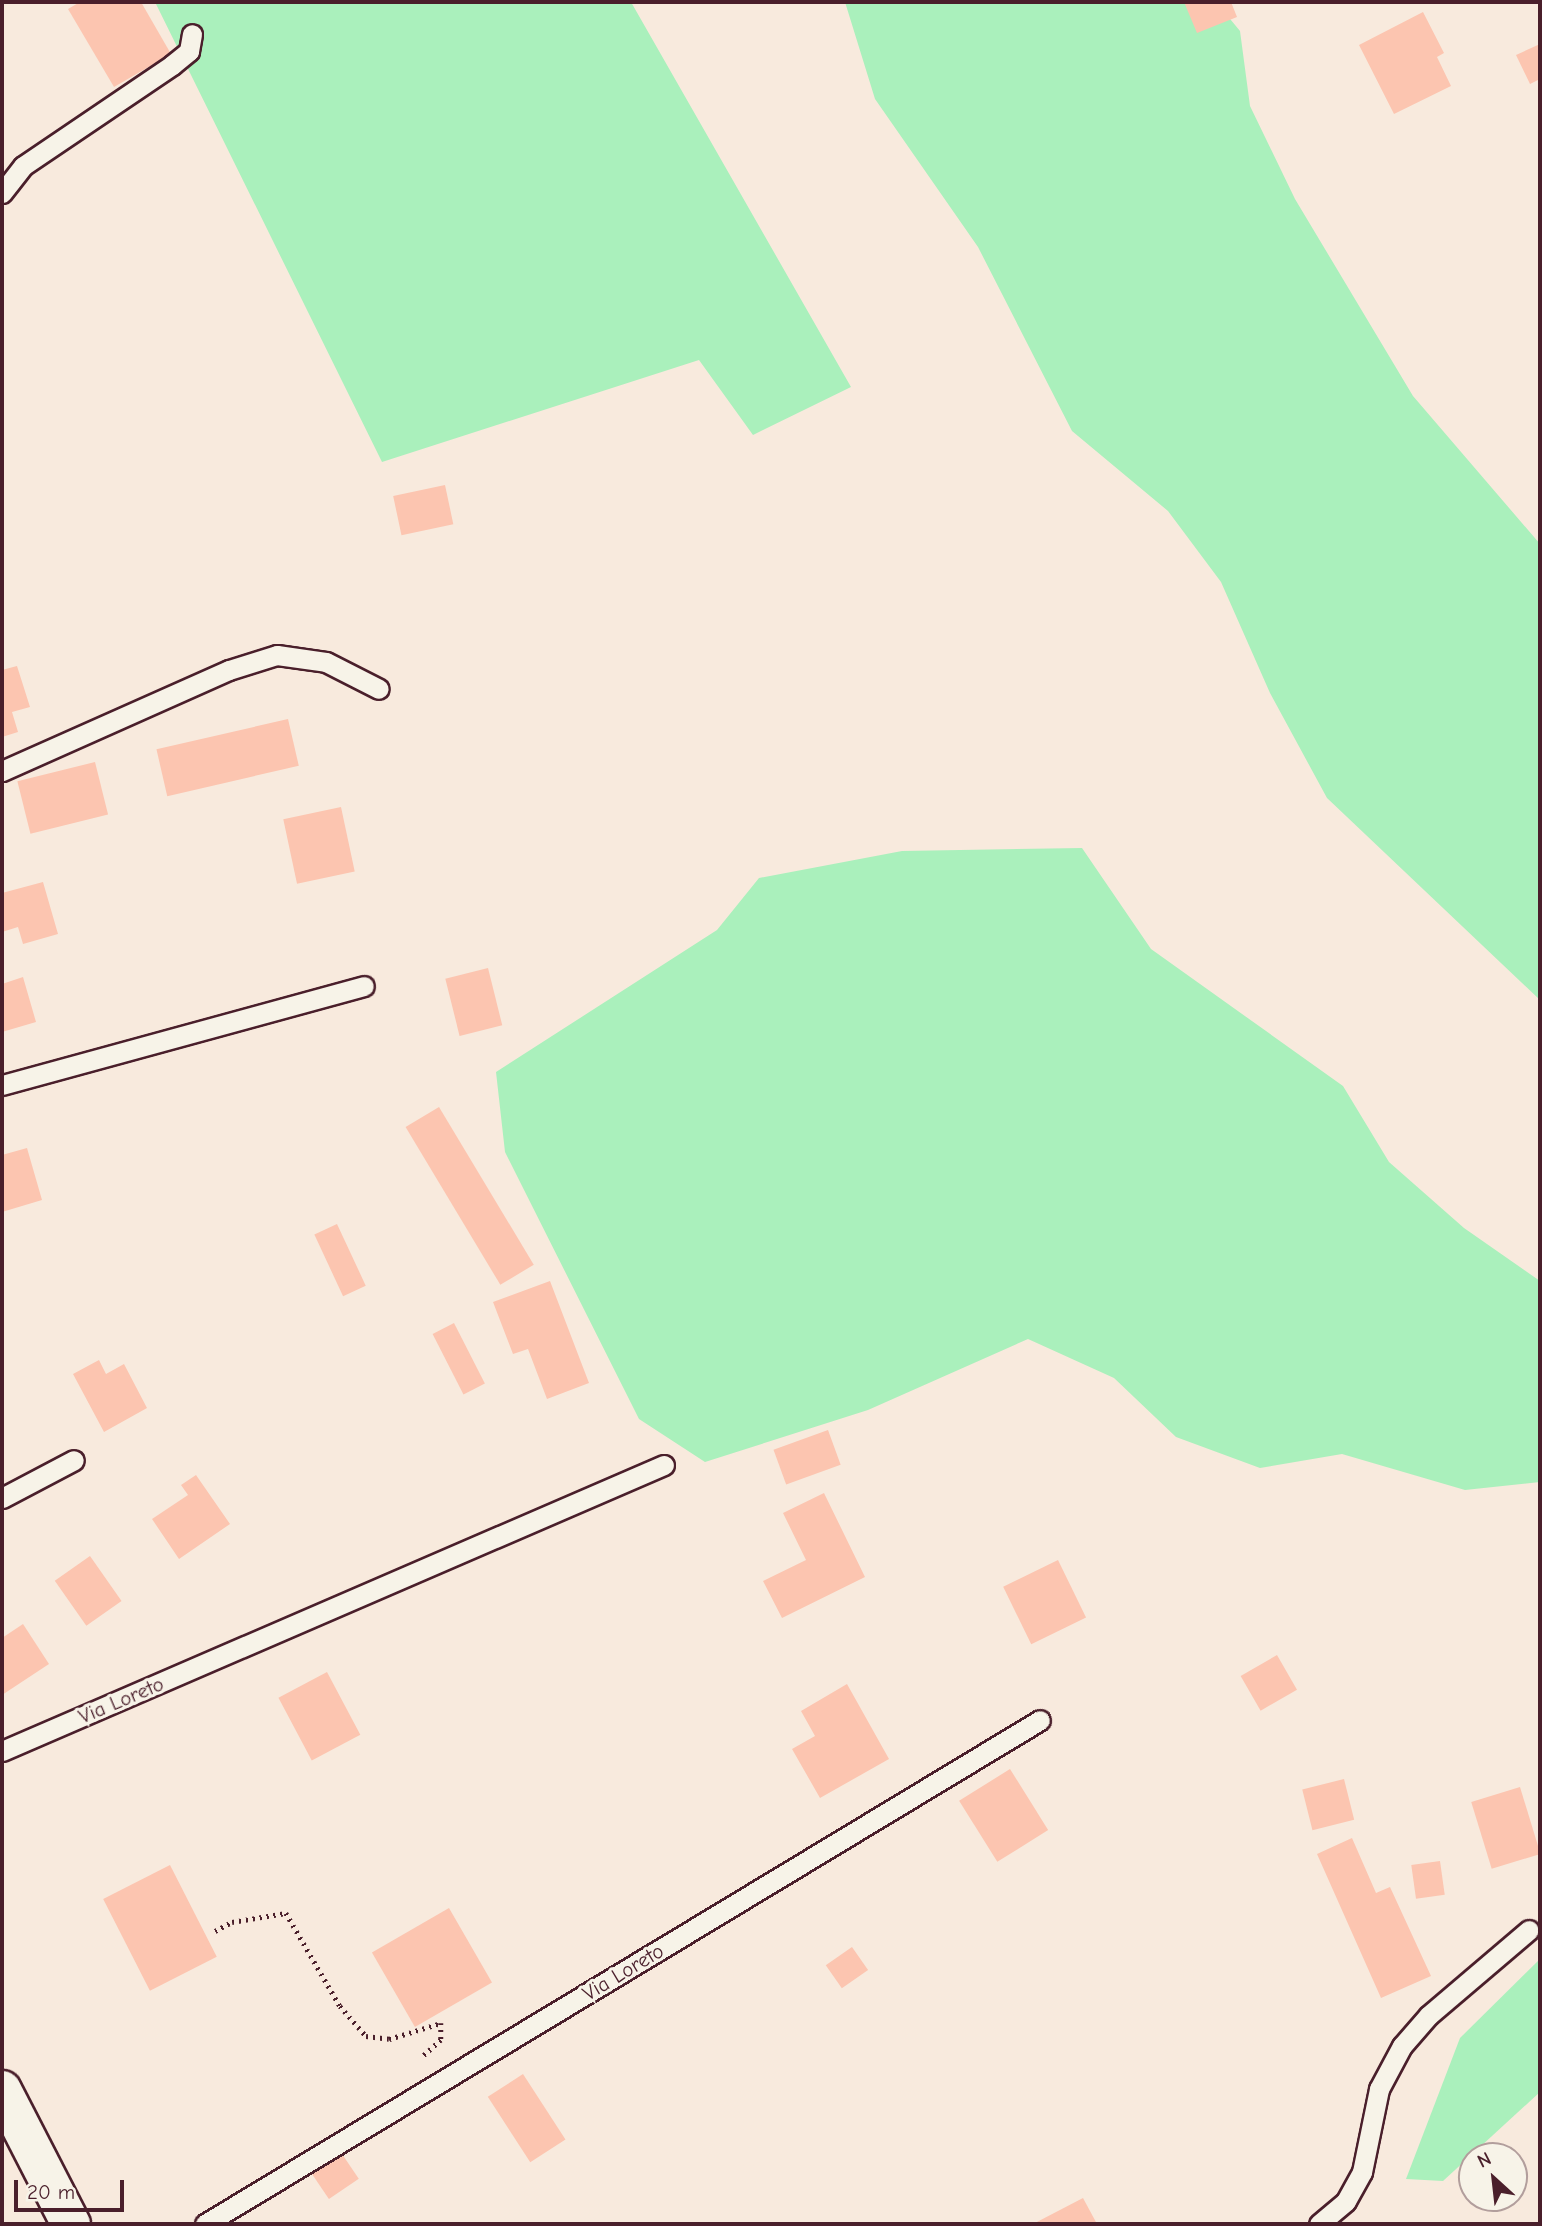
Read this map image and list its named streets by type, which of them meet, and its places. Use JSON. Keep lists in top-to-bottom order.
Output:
{
  "streets": {
    "lane": ["Via Loreto"]
  },
  "scale_bar": "20 m",
  "north": "top left"
}
